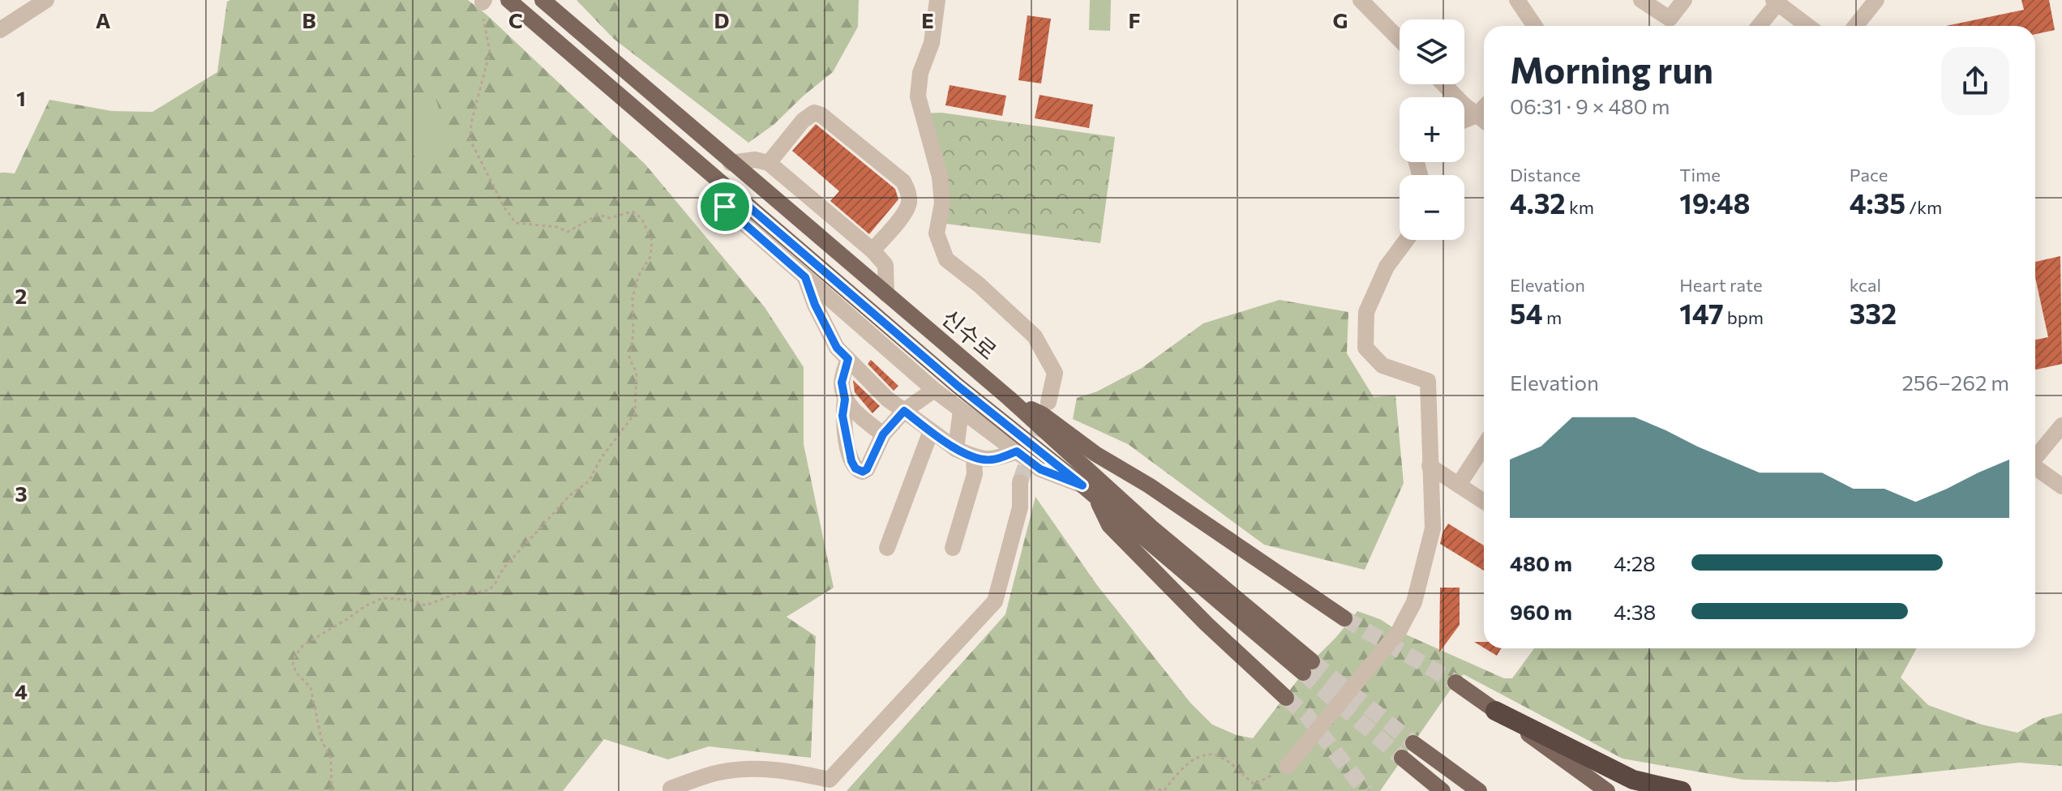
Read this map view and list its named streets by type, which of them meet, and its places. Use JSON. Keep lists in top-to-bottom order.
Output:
{
  "streets": {
    "main road": ["신수로"]
  },
  "page": {
    "map_buttons": ["+", "−"],
    "heading": ["Morning run", "06:31 · 9 × 480 m"],
    "stats": [
      ["Distance", "4.32 km"],
      ["Time", "19:48"],
      ["Pace", "4:35 /km"],
      ["Elevation", "54 m"],
      ["Heart rate", "147 bpm"],
      ["kcal", "332"]
    ],
    "chart": ["Elevation", "256–262 m"],
    "list": [
      {
        "name": "480 m",
        "note": "4:28"
      },
      {
        "name": "960 m",
        "note": "4:38"
      }
    ]
  },
  "grid": {
    "columns": [
      "A",
      "B",
      "C",
      "D",
      "E",
      "F",
      "G"
    ],
    "rows": [
      "1",
      "2",
      "3",
      "4"
    ]
  }
}
